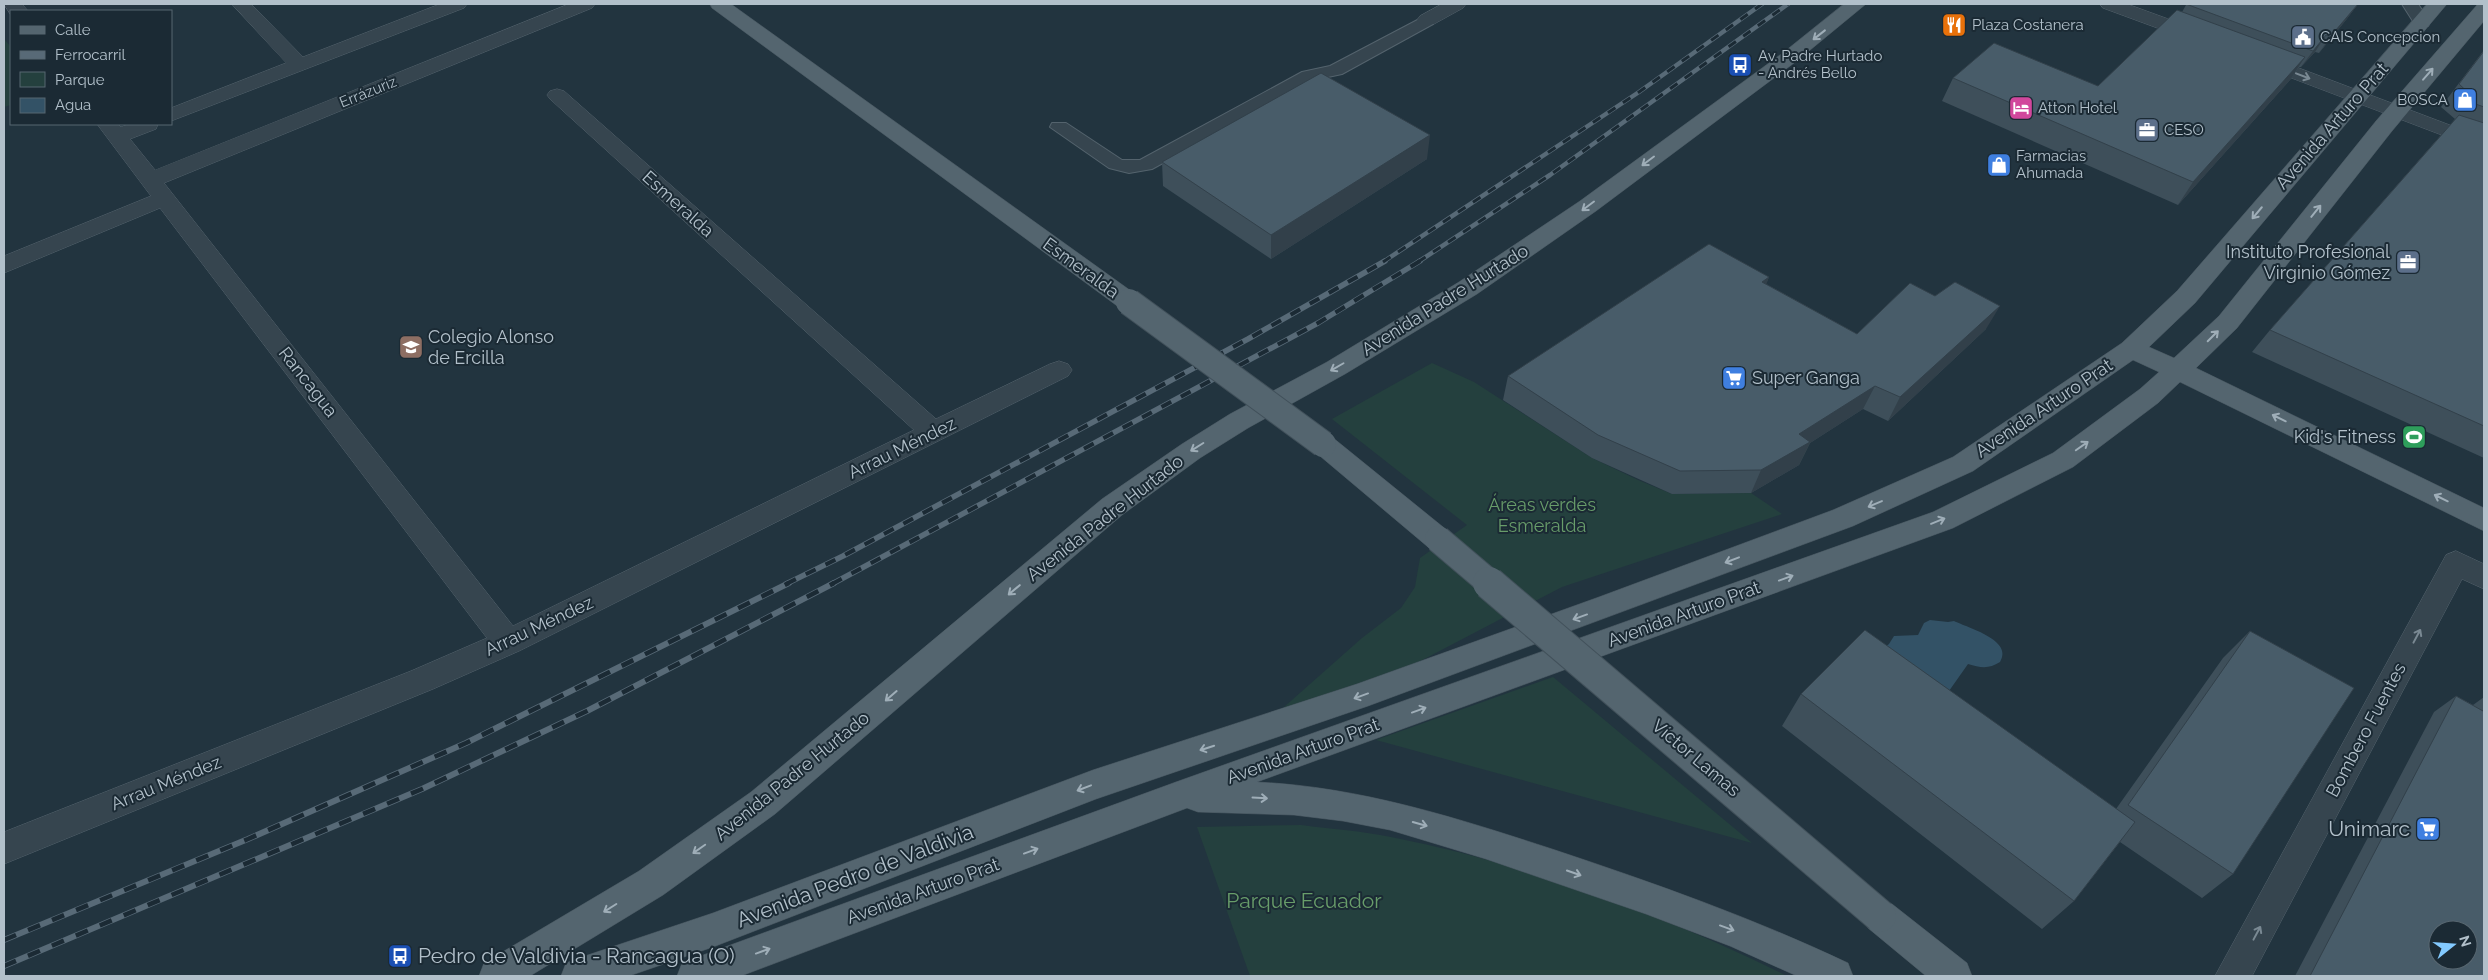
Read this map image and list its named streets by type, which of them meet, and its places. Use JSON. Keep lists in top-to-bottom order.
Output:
{
  "streets": {
    "main road": [
      "Avenida Arturo Prat",
      "Esmeralda",
      "Avenida Padre Hurtado",
      "Víctor Lamas",
      "Avenida Pedro de Valdivia"
    ],
    "street": [
      "Errázuriz",
      "Rancagua",
      "Arrau Méndez",
      "Bombero Fuentes"
    ]
  },
  "crossings": [
    ["Errázuriz", "Rancagua"],
    ["Avenida Arturo Prat", "Avenida Pedro de Valdivia"],
    ["Esmeralda", "Arrau Méndez"],
    ["Esmeralda", "Víctor Lamas"],
    ["Rancagua", "Arrau Méndez"]
  ],
  "one_way": ["Avenida Padre Hurtado", "Bombero Fuentes", "Avenida Pedro de Valdivia"],
  "parks": ["Áreas verdes Esmeralda", "Parque Ecuador"],
  "places": {
    "restaurant": ["Plaza Costanera"],
    "public building": ["CAIS Concepcion"],
    "bus stop": ["Av. Padre Hurtado - Andrés Bello", "Pedro de Valdivia - Rancagua (O)"],
    "shop": ["BOSCA", "Farmacias Ahumada"],
    "hotel": ["Atton Hotel"],
    "office": ["CESO", "Instituto Profesional Virginio Gómez"],
    "school or university": ["Colegio Alonso de Ercilla"],
    "supermarket": ["Super Ganga", "Unimarc"],
    "sports": ["Kid's Fitness"]
  },
  "legend": [
    "Calle",
    "Ferrocarril",
    "Parque",
    "Agua"
  ],
  "north": "right"
}
